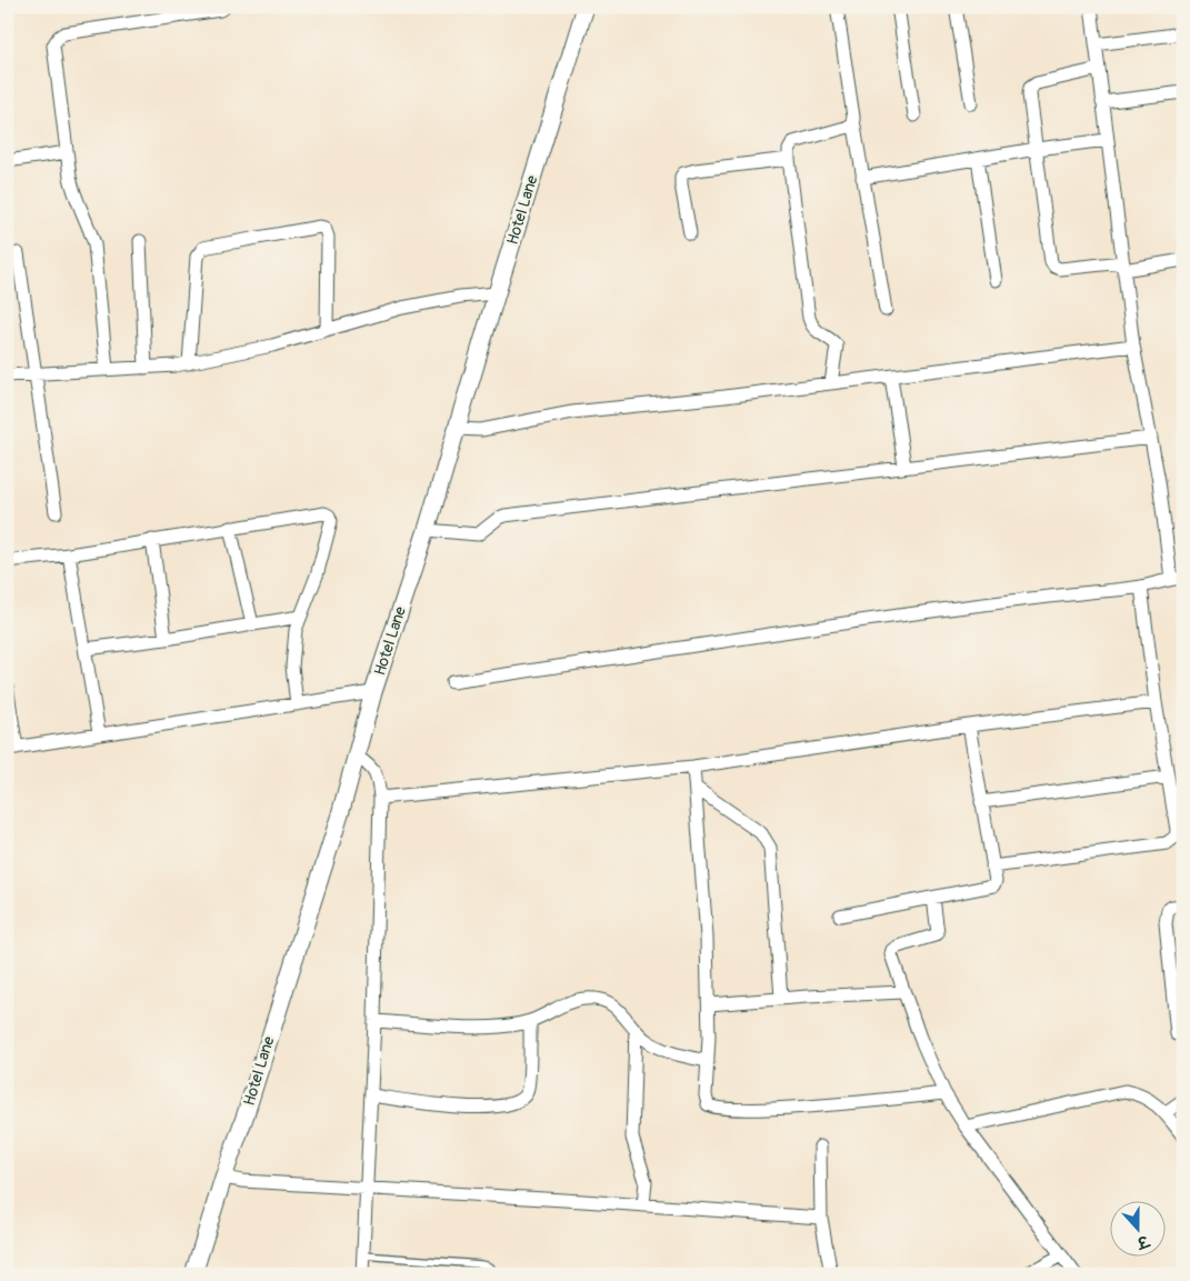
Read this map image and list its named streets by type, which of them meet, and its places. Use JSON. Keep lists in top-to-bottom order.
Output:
{
  "streets": {
    "street": ["Hotel Lane"]
  },
  "north": "bottom"
}
